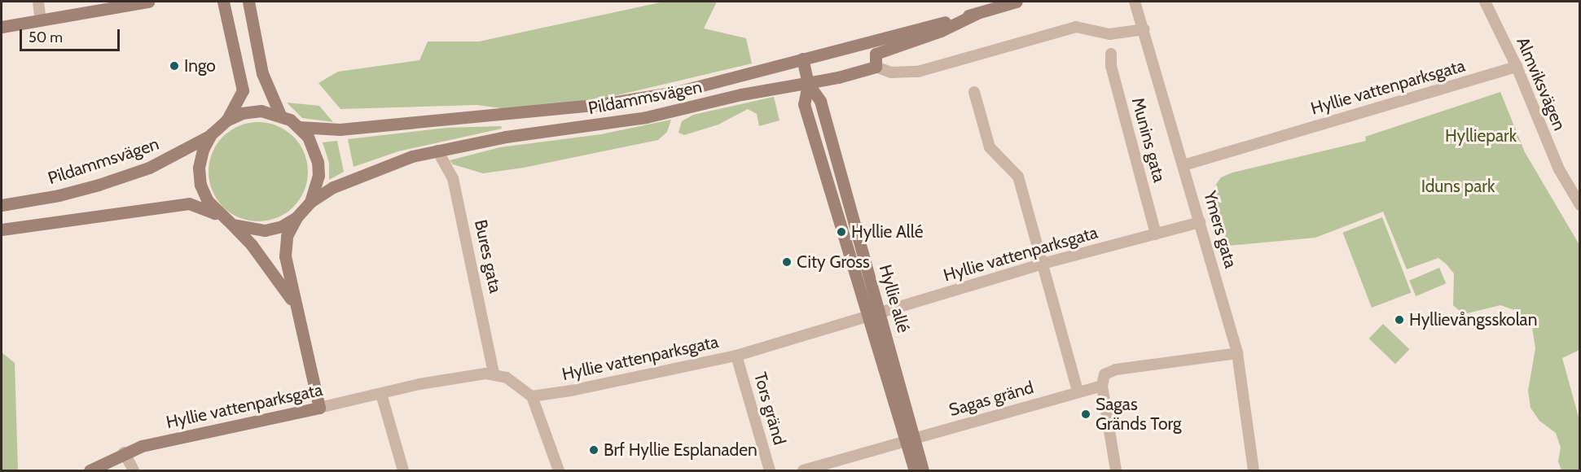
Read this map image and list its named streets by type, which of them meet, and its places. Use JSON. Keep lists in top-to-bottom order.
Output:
{
  "streets": {
    "main road": ["Hyllie vattenparksgata", "Pildammsvägen", "Hyllie allé"],
    "street": [
      "Almviksvägen",
      "Munins gata",
      "Ymers gata",
      "Bures gata",
      "Sagas gränd",
      "Tors gränd"
    ]
  },
  "crossings": [
    ["Almviksvägen", "Hyllie vattenparksgata"],
    ["Hyllie vattenparksgata", "Munins gata"],
    ["Hyllie vattenparksgata", "Ymers gata"],
    ["Hyllie vattenparksgata", "Bures gata"],
    ["Hyllie vattenparksgata", "Hyllie allé"],
    ["Hyllie vattenparksgata", "Tors gränd"],
    ["Pildammsvägen", "Bures gata"],
    ["Pildammsvägen", "Hyllie allé"],
    ["Hyllie allé", "Sagas gränd"]
  ],
  "parks": ["Hylliepark", "Iduns park"],
  "places": [
    "Ingo",
    "Hyllie Allé",
    "City Gross",
    "Hyllievångsskolan",
    "Sagas Gränds Torg",
    "Brf Hyllie Esplanaden"
  ],
  "scale_bar": "50 m"
}
